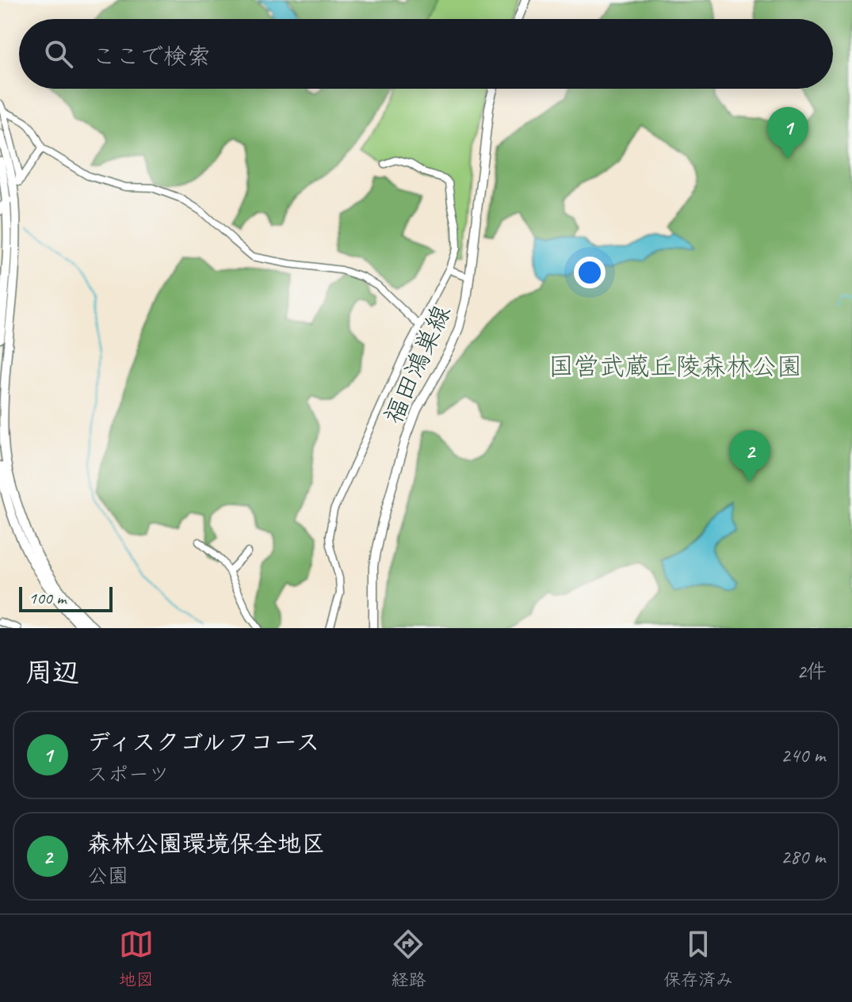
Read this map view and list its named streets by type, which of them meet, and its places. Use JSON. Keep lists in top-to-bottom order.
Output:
{
  "streets": {
    "main road": ["福田鴻巣線"]
  },
  "parks": ["国営武蔵丘陵森林公園"],
  "scale_bar": "100 m",
  "page": {
    "search": "ここで検索",
    "pins": ["1", "2"],
    "scale": "100 m",
    "heading": ["周辺", "2件"],
    "list": [
      {
        "mark": "1",
        "name": "ディスクゴルフコース",
        "note": "スポーツ",
        "value": "240 m"
      },
      {
        "mark": "2",
        "name": "森林公園環境保全地区",
        "note": "公園",
        "value": "280 m"
      }
    ],
    "nav": ["地図", "経路", "保存済み"]
  }
}
